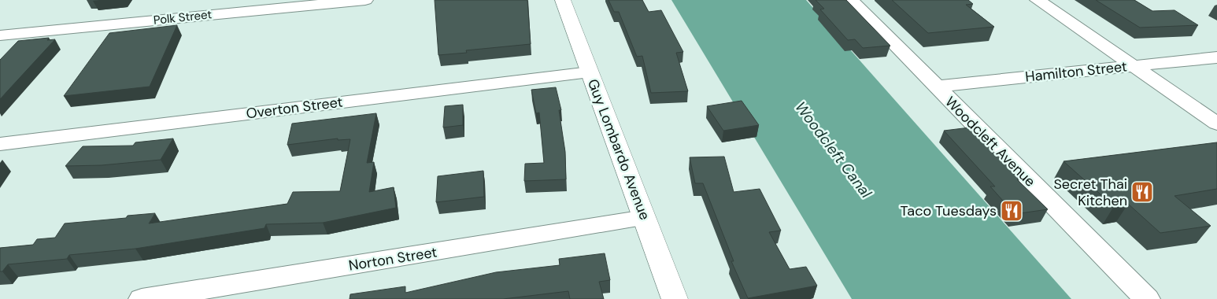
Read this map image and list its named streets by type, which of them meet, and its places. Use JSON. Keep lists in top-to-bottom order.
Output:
{
  "streets": {
    "street": [
      "Polk Street",
      "Hamilton Street",
      "Overton Street",
      "Woodcleft Avenue",
      "Guy Lombardo Avenue",
      "Norton Street"
    ]
  },
  "crossings": [
    ["Hamilton Street", "Woodcleft Avenue"],
    ["Overton Street", "Guy Lombardo Avenue"],
    ["Guy Lombardo Avenue", "Norton Street"]
  ],
  "water": ["Woodcleft Canal"],
  "places": {
    "restaurant": ["Secret Thai Kitchen", "Taco Tuesdays"]
  }
}
